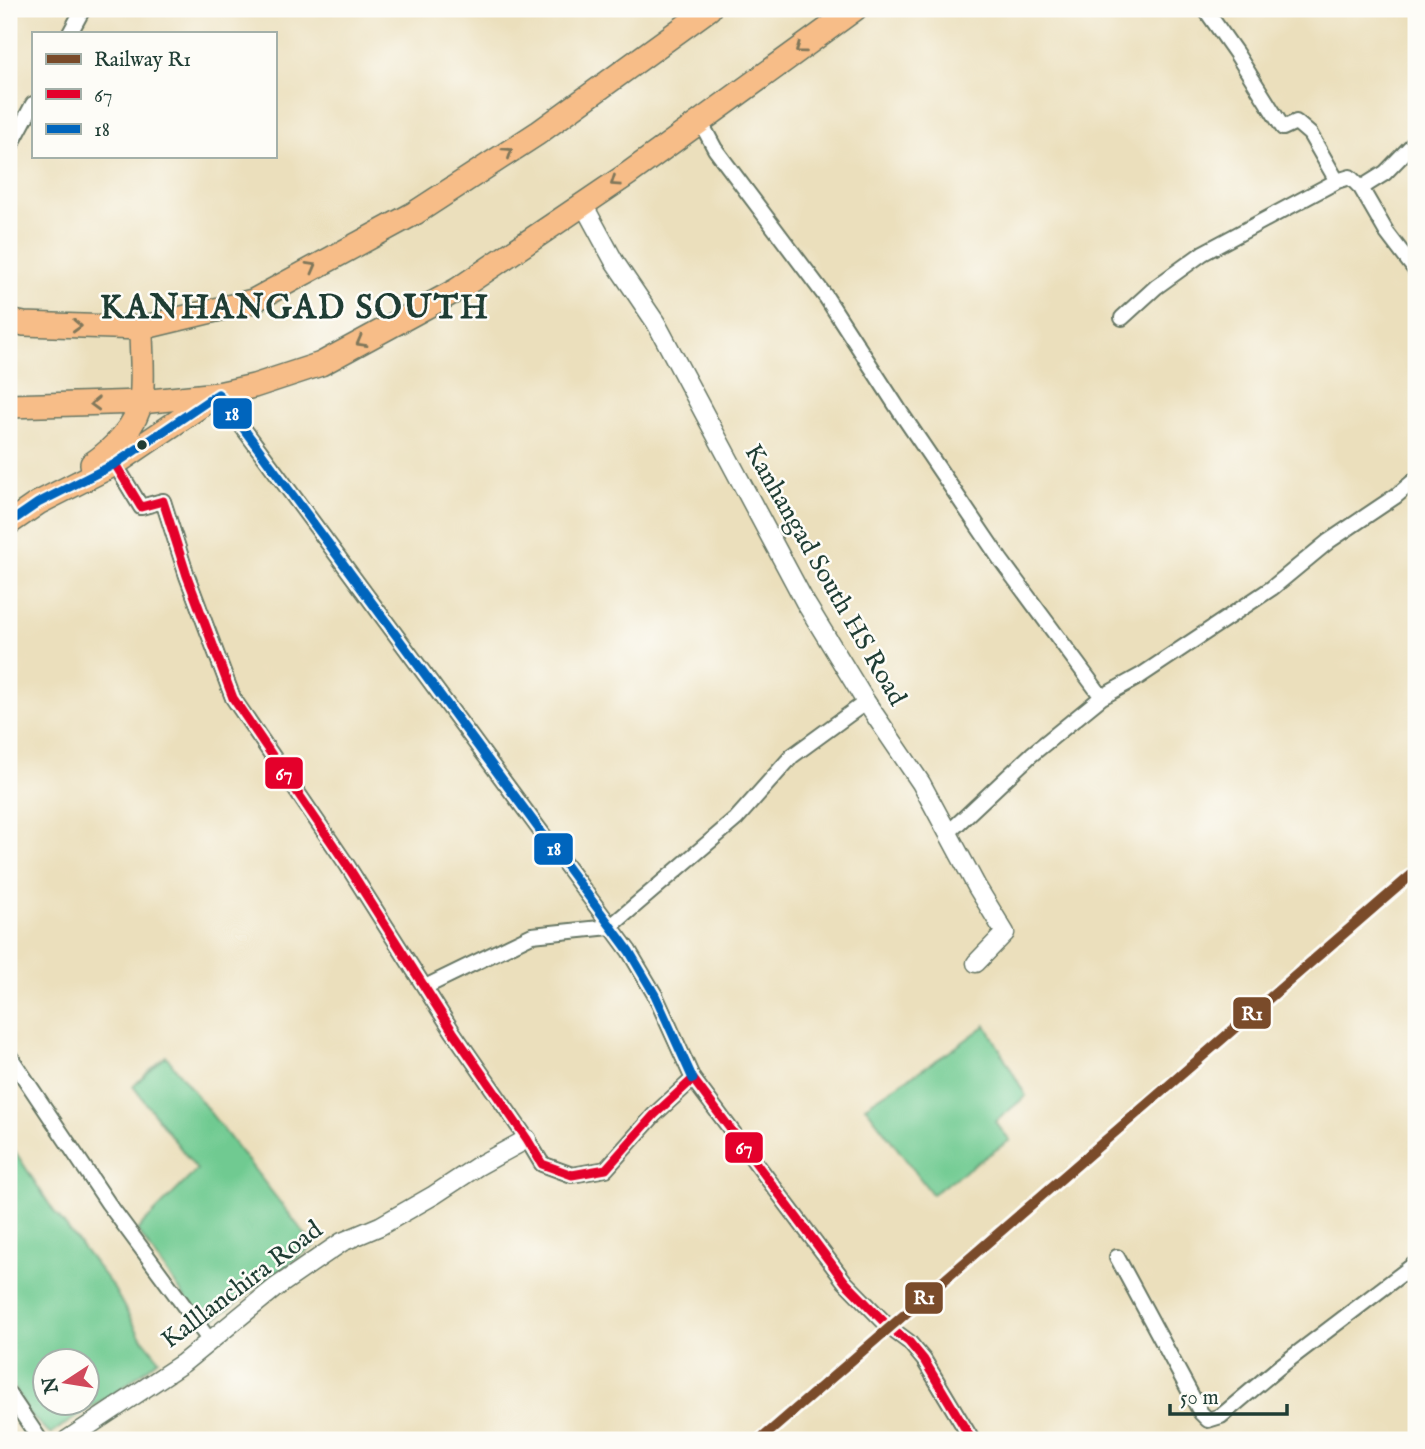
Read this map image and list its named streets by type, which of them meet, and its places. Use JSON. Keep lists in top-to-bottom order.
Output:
{
  "streets": {
    "street": ["Kanhangad South HS Road", "Kalllanchira Road"]
  },
  "districts": ["KANHANGAD SOUTH"],
  "lines": ["transit line 18", "transit line 67", "rail line R1"],
  "legend": ["Railway R1", "67", "18"],
  "scale_bar": "50 m",
  "north": "left"
}
